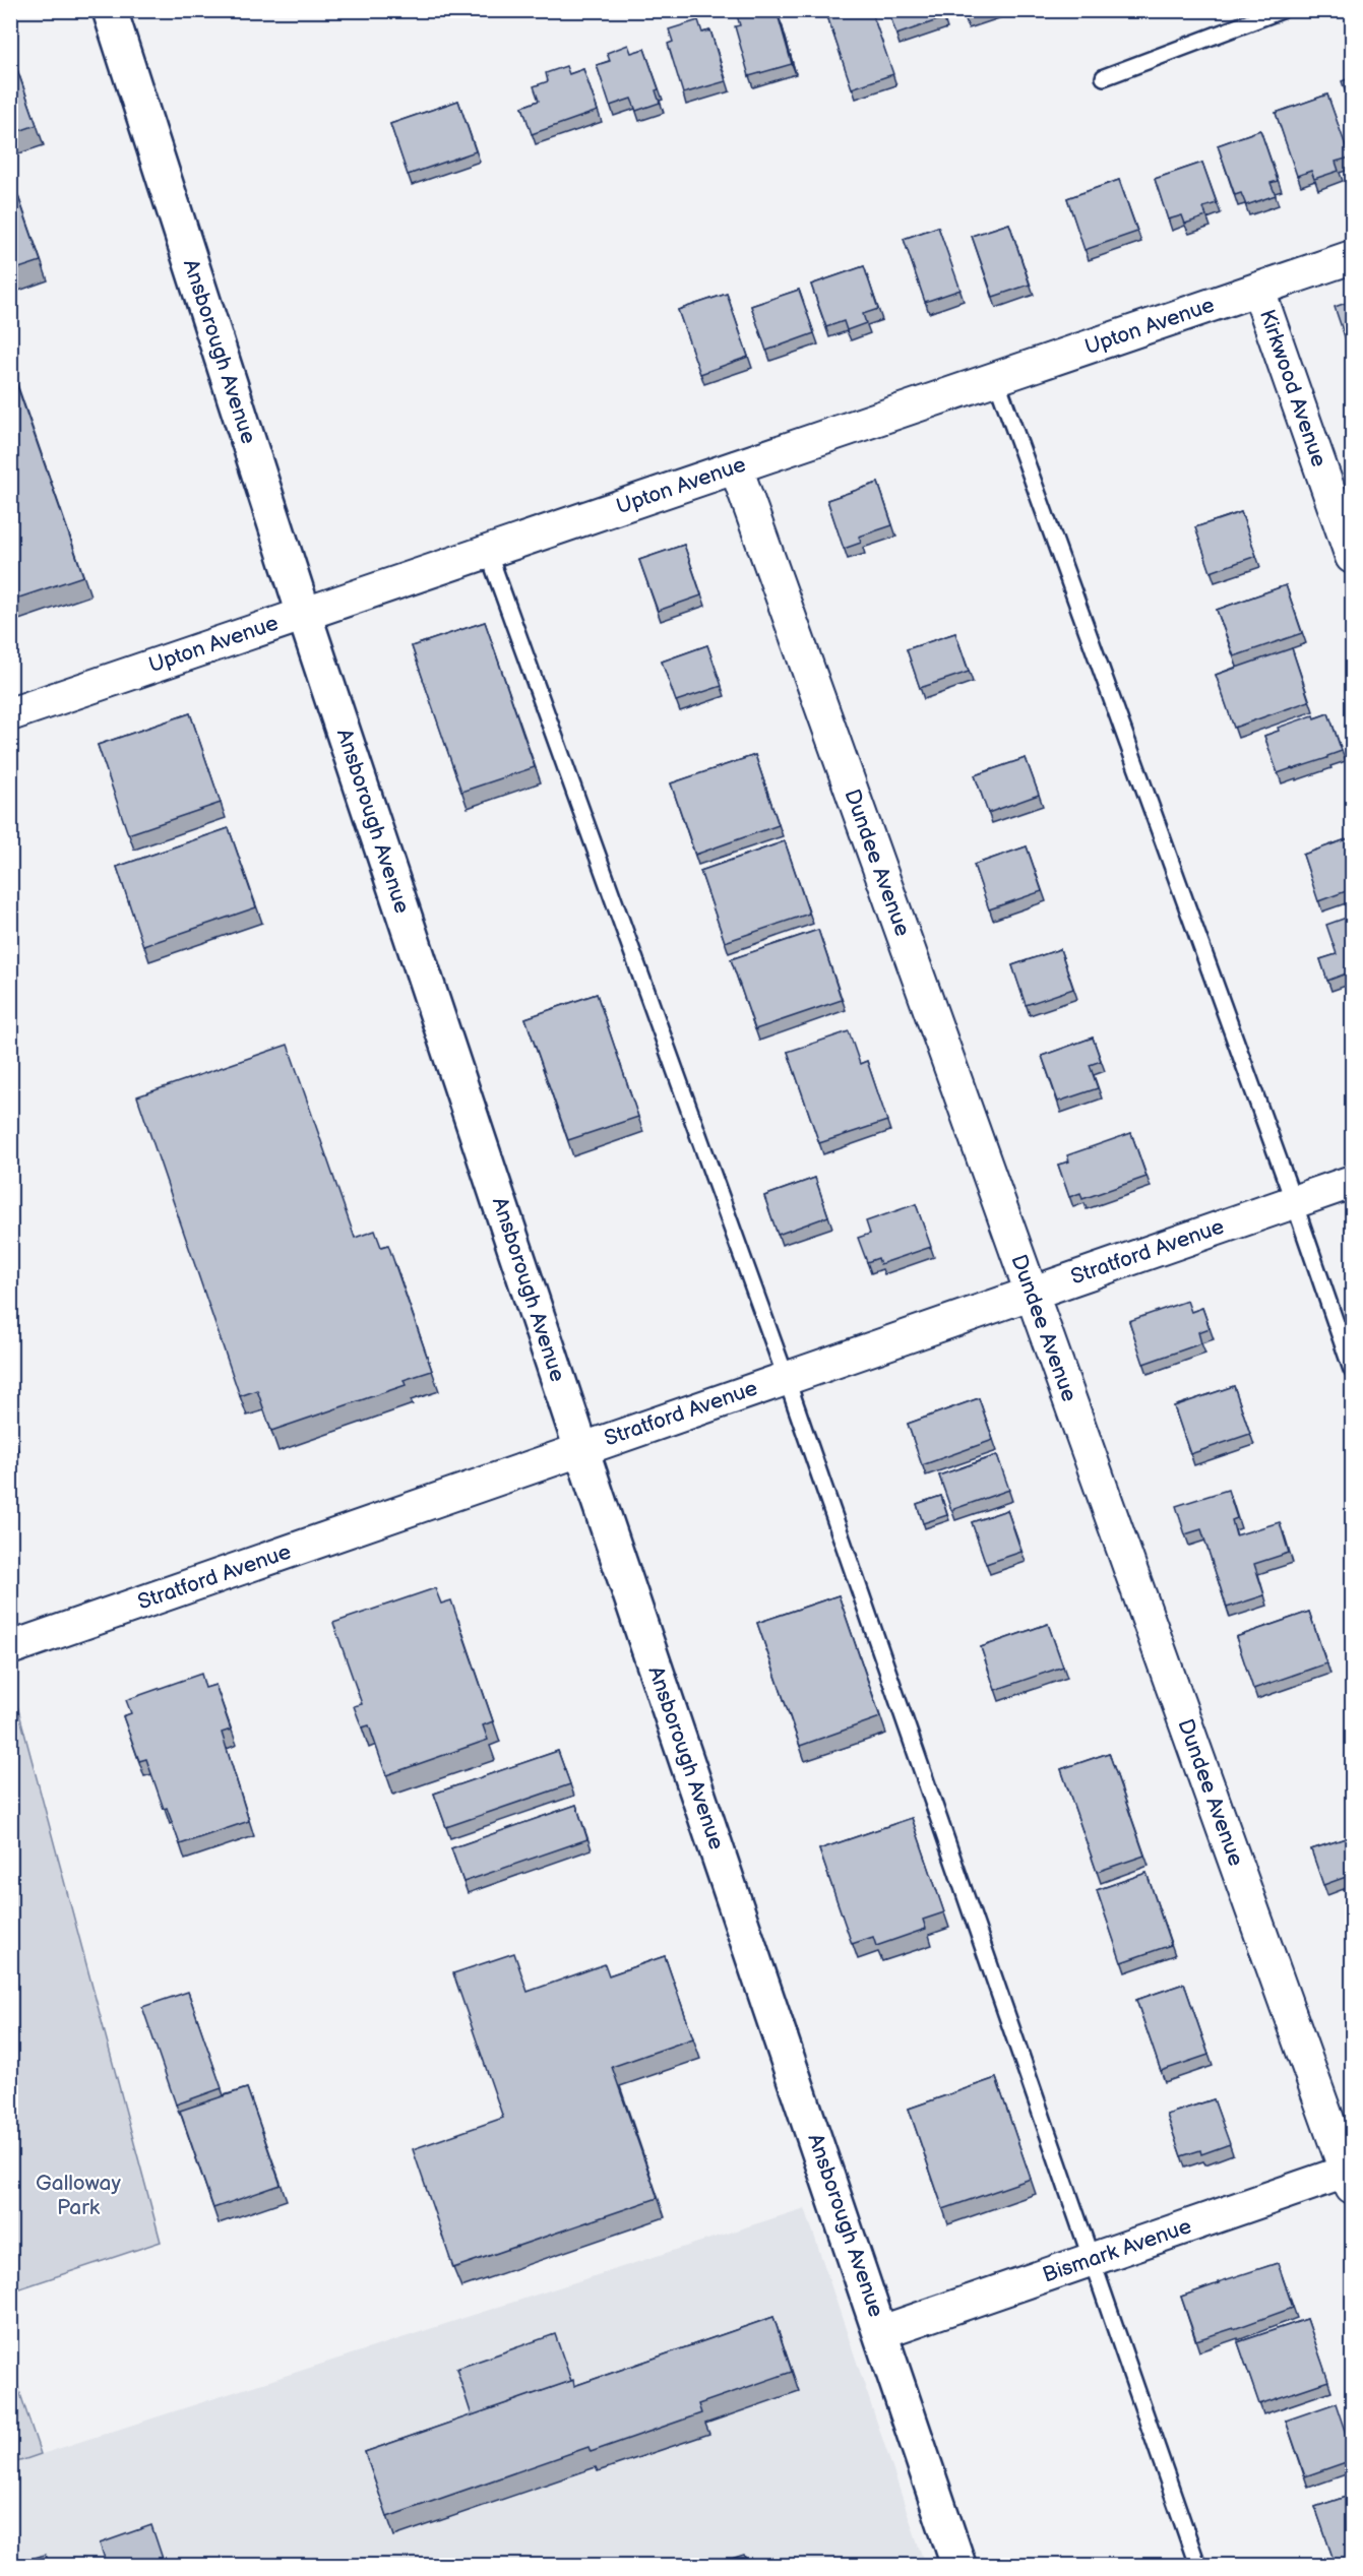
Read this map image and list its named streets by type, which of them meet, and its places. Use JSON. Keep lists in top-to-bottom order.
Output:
{
  "streets": {
    "main road": ["Ansborough Avenue"],
    "street": [
      "Upton Avenue",
      "Kirkwood Avenue",
      "Dundee Avenue",
      "Stratford Avenue",
      "Bismark Avenue"
    ]
  },
  "crossings": [
    ["Upton Avenue", "Ansborough Avenue"],
    ["Upton Avenue", "Kirkwood Avenue"],
    ["Upton Avenue", "Dundee Avenue"],
    ["Ansborough Avenue", "Stratford Avenue"],
    ["Ansborough Avenue", "Bismark Avenue"],
    ["Dundee Avenue", "Stratford Avenue"],
    ["Dundee Avenue", "Bismark Avenue"]
  ],
  "parks": ["Galloway Park"]
}
